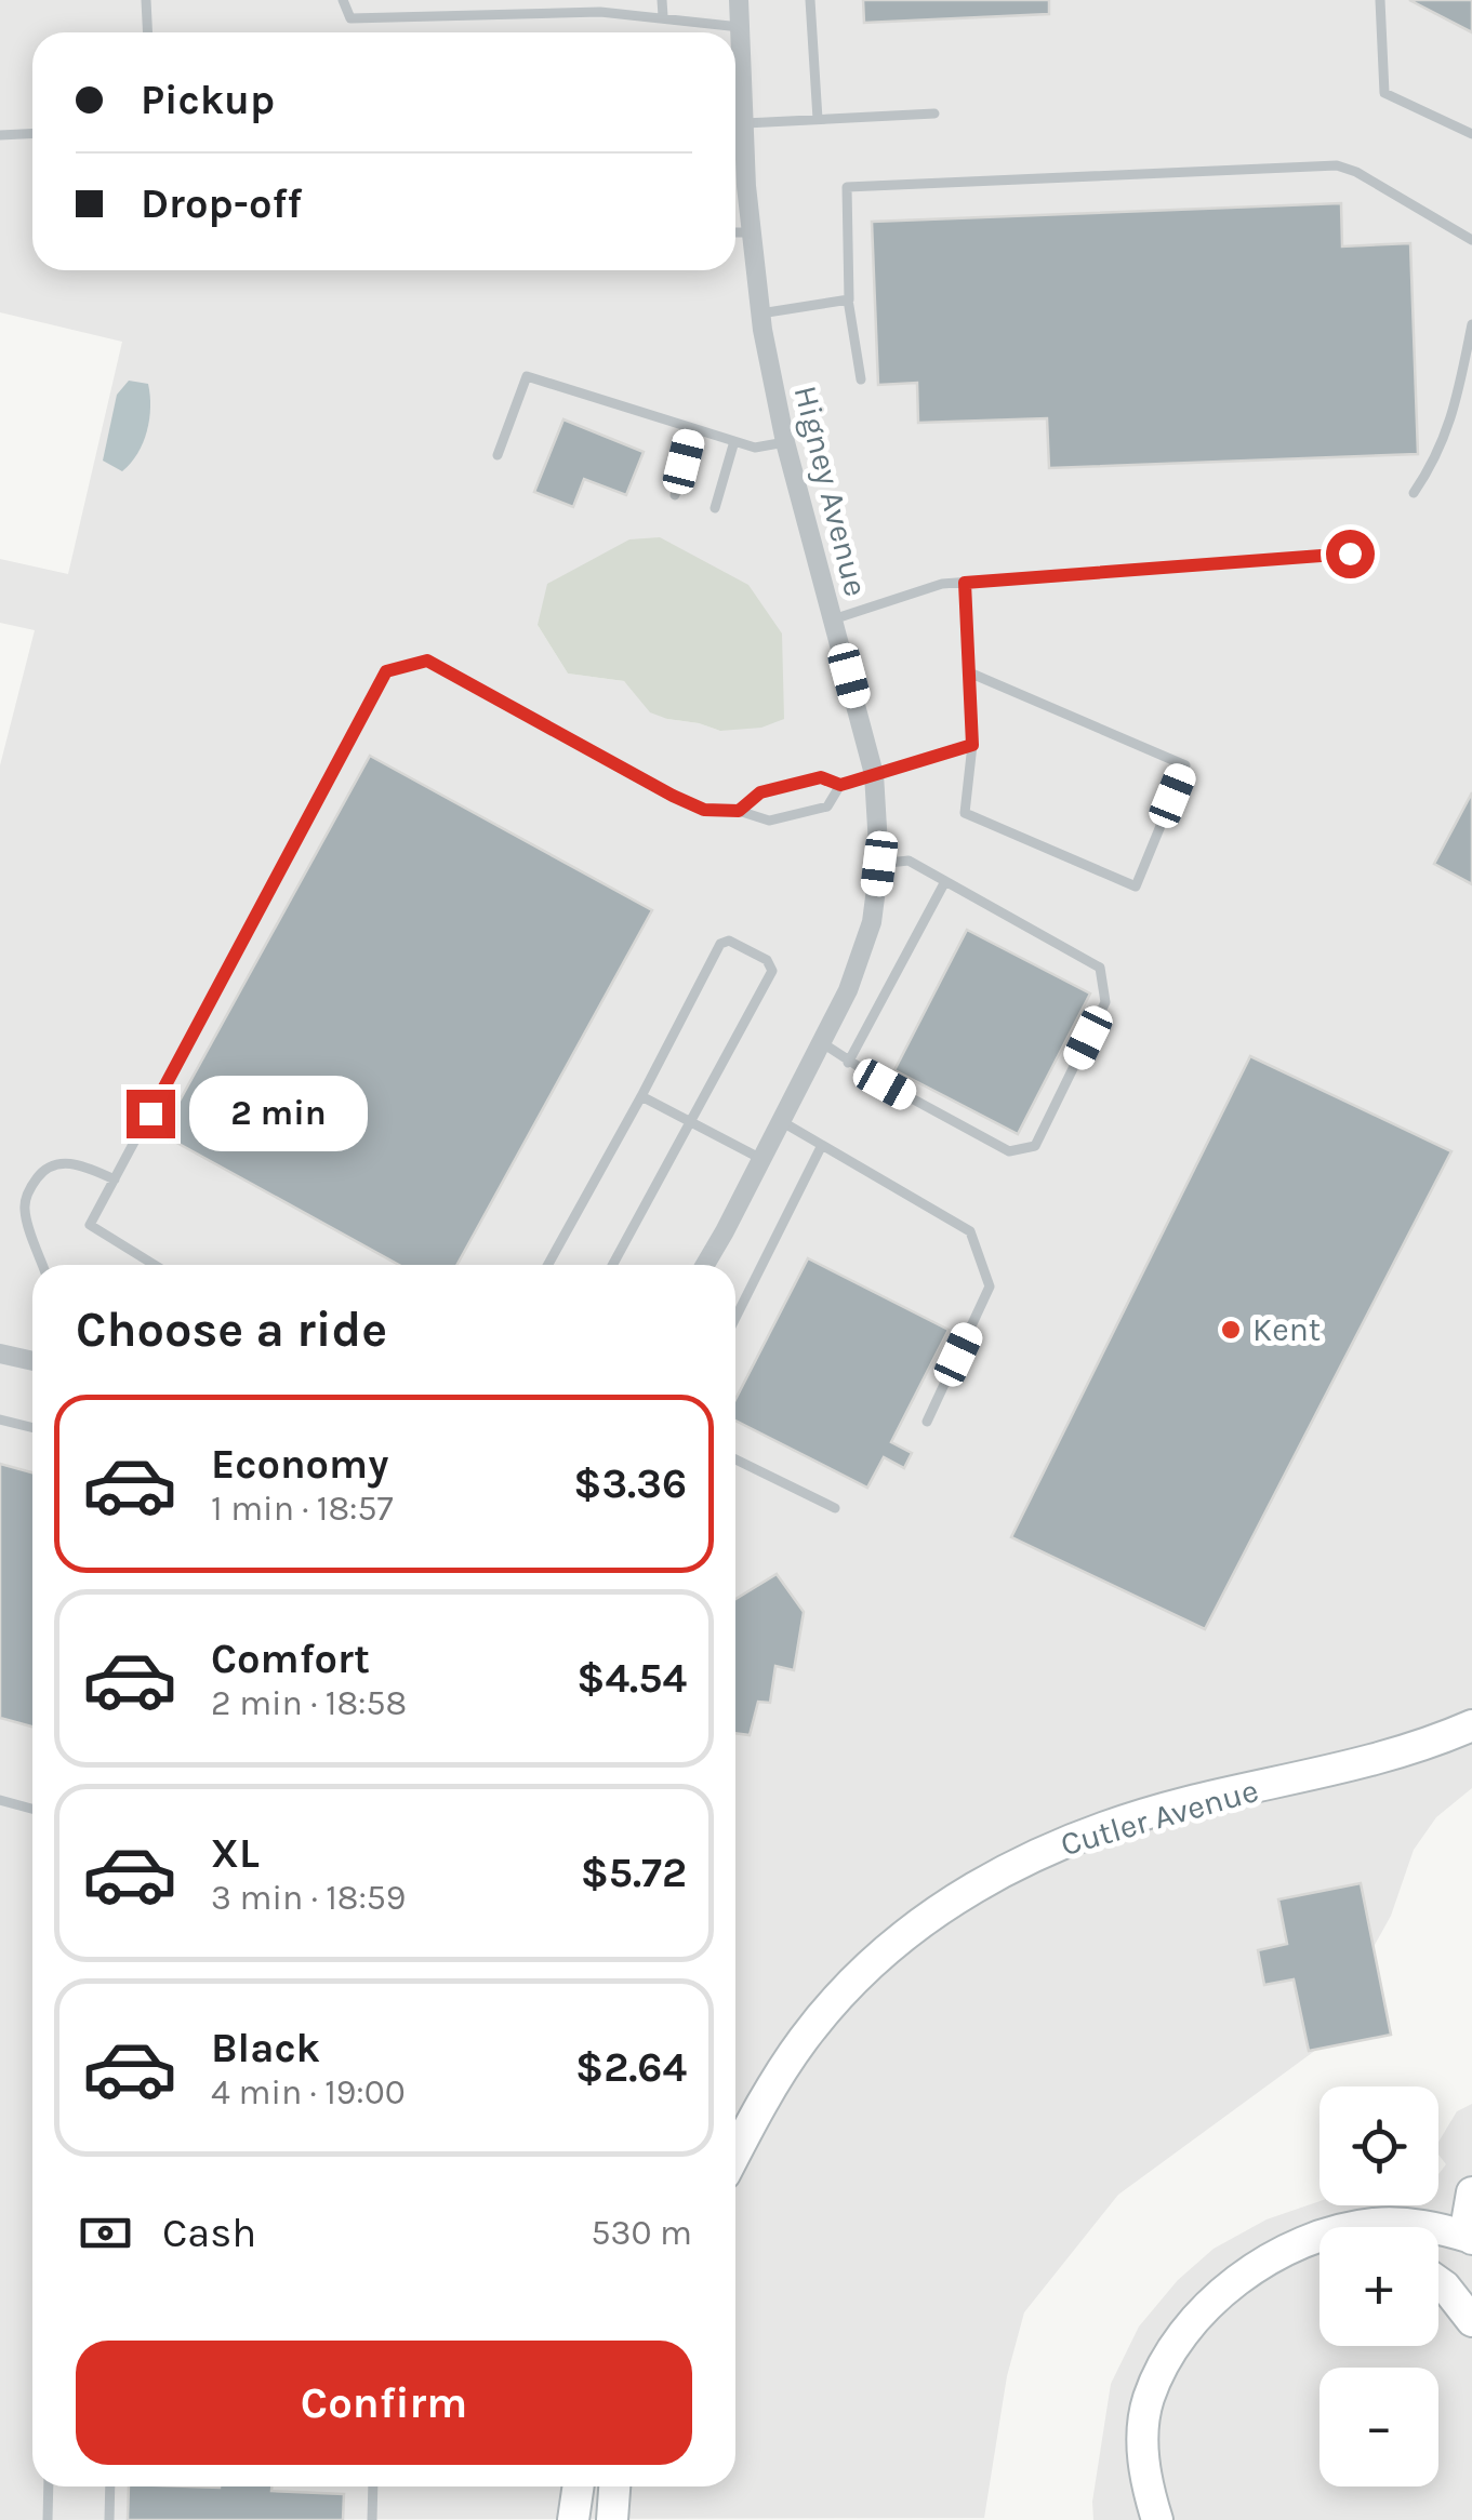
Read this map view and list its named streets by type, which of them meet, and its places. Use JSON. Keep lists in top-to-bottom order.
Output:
{
  "streets": {
    "street": ["Higney Avenue", "Cutler Avenue"]
  },
  "places": ["Kent"],
  "page": {
    "banner": ["Pickup", "Drop-off"],
    "bubble": "2 min",
    "heading": "Choose a ride",
    "list": [
      {
        "name": "Economy",
        "note": "1 min · 18:57",
        "value": "$3.36"
      },
      {
        "name": "Comfort",
        "note": "2 min · 18:58",
        "value": "$4.54"
      },
      {
        "name": "XL",
        "note": "3 min · 18:59",
        "value": "$5.72"
      },
      {
        "name": "Black",
        "note": "4 min · 19:00",
        "value": "$2.64"
      }
    ],
    "map_buttons": ["+", "−"],
    "pay": ["Cash", "530 m"],
    "buttons": "Confirm"
  }
}
